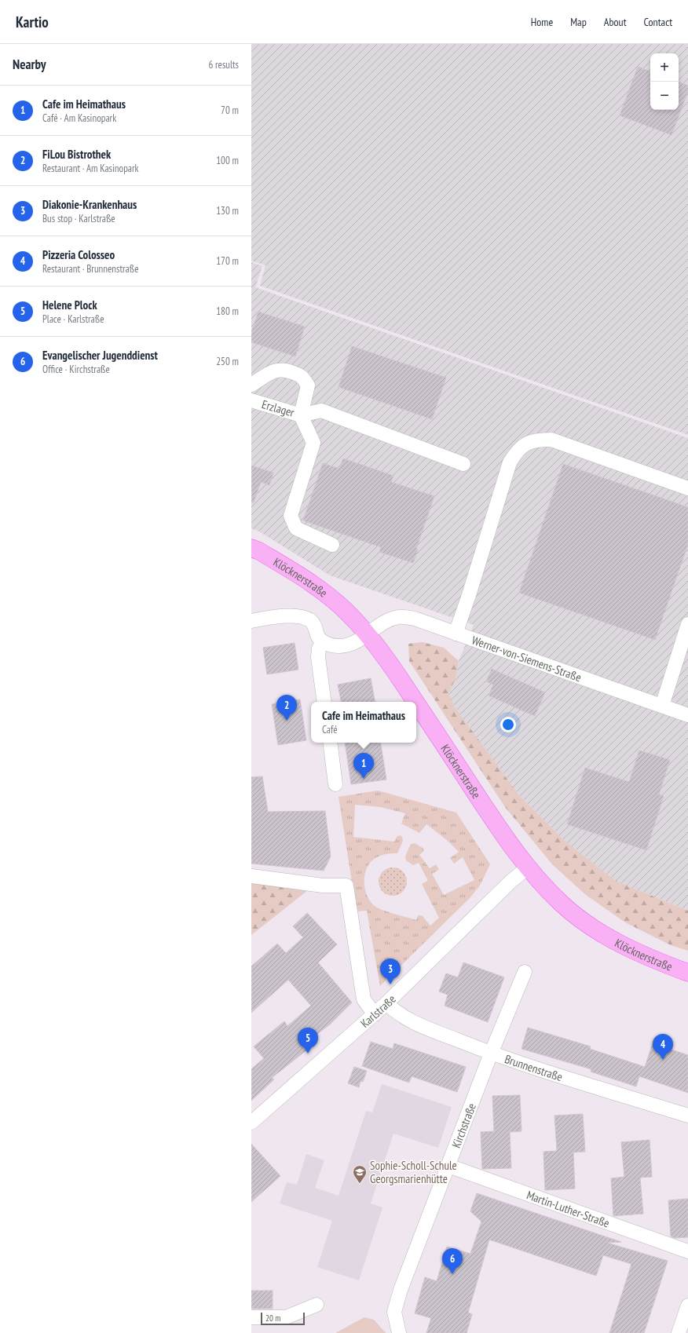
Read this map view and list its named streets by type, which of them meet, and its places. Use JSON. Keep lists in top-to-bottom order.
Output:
{
  "streets": {
    "main road": ["Klöcknerstraße"],
    "street": [
      "Erzlager",
      "Werner-von-Siemens-Straße",
      "Karlstraße",
      "Brunnenstraße",
      "Kirchstraße",
      "Martin-Luther-Straße"
    ]
  },
  "crossings": [
    ["Klöcknerstraße", "Werner-von-Siemens-Straße"],
    ["Klöcknerstraße", "Karlstraße"],
    ["Karlstraße", "Brunnenstraße"],
    ["Brunnenstraße", "Kirchstraße"],
    ["Kirchstraße", "Martin-Luther-Straße"]
  ],
  "places": {
    "school or university": ["Sophie-Scholl-Schule Georgsmarienhütte"]
  },
  "scale_bar": "20 m",
  "page": {
    "header": "Kartio",
    "nav": [
      "Home",
      "Map",
      "About",
      "Contact"
    ],
    "heading": ["Nearby", "6 results"],
    "map_buttons": ["+", "−"],
    "list": [
      {
        "mark": "1",
        "name": "Cafe im Heimathaus",
        "note": "Café · Am Kasinopark",
        "value": "70 m"
      },
      {
        "mark": "2",
        "name": "FiLou Bistrothek",
        "note": "Restaurant · Am Kasinopark",
        "value": "100 m"
      },
      {
        "mark": "3",
        "name": "Diakonie-Krankenhaus",
        "note": "Bus stop · Karlstraße",
        "value": "130 m"
      },
      {
        "mark": "4",
        "name": "Pizzeria Colosseo",
        "note": "Restaurant · Brunnenstraße",
        "value": "170 m"
      },
      {
        "mark": "5",
        "name": "Helene Plock",
        "note": "Place · Karlstraße",
        "value": "180 m"
      },
      {
        "mark": "6",
        "name": "Evangelischer Jugenddienst",
        "note": "Office · Kirchstraße",
        "value": "250 m"
      }
    ],
    "pins": [
      "2",
      "1",
      "3",
      "5",
      "4",
      "6"
    ],
    "popup": ["Cafe im Heimathaus", "Café"],
    "scale": "20 m"
  }
}
